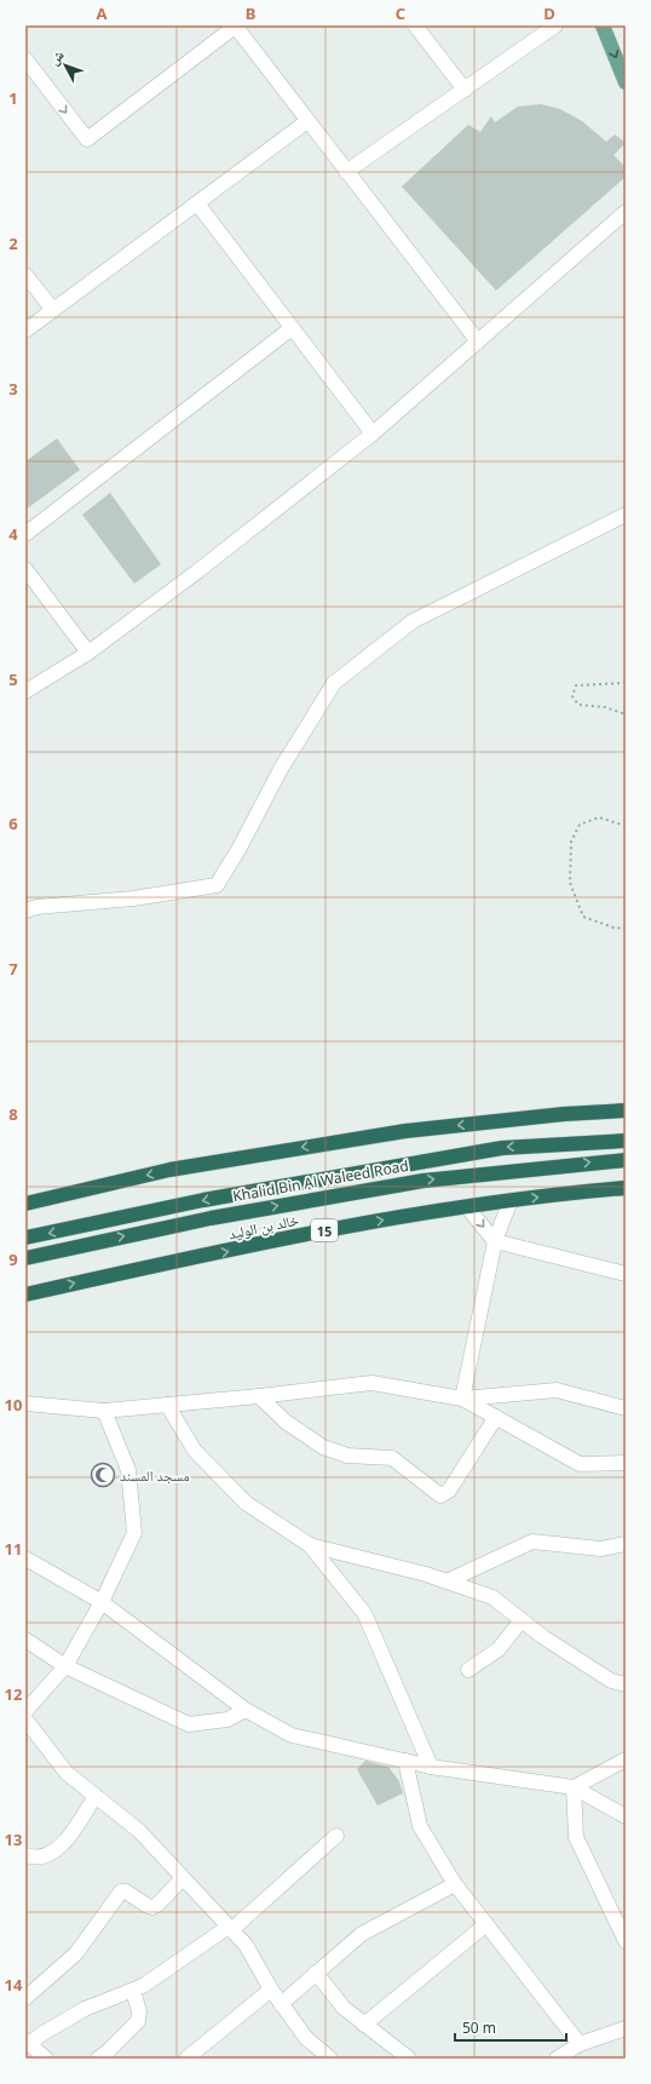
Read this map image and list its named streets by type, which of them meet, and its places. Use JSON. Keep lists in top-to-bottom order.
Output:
{
  "streets": {
    "highway": ["Khalid Bin Al Waleed Road", "خالد بن الوليد", "15"]
  },
  "places": {
    "mosque": ["مسجد المسند"]
  },
  "scale_bar": "50 m",
  "north": "top left",
  "grid": {
    "columns": [
      "A",
      "B",
      "C",
      "D"
    ],
    "rows": [
      "1",
      "2",
      "3",
      "4",
      "5",
      "6",
      "7",
      "8",
      "9",
      "10",
      "11",
      "12",
      "13",
      "14"
    ]
  }
}
